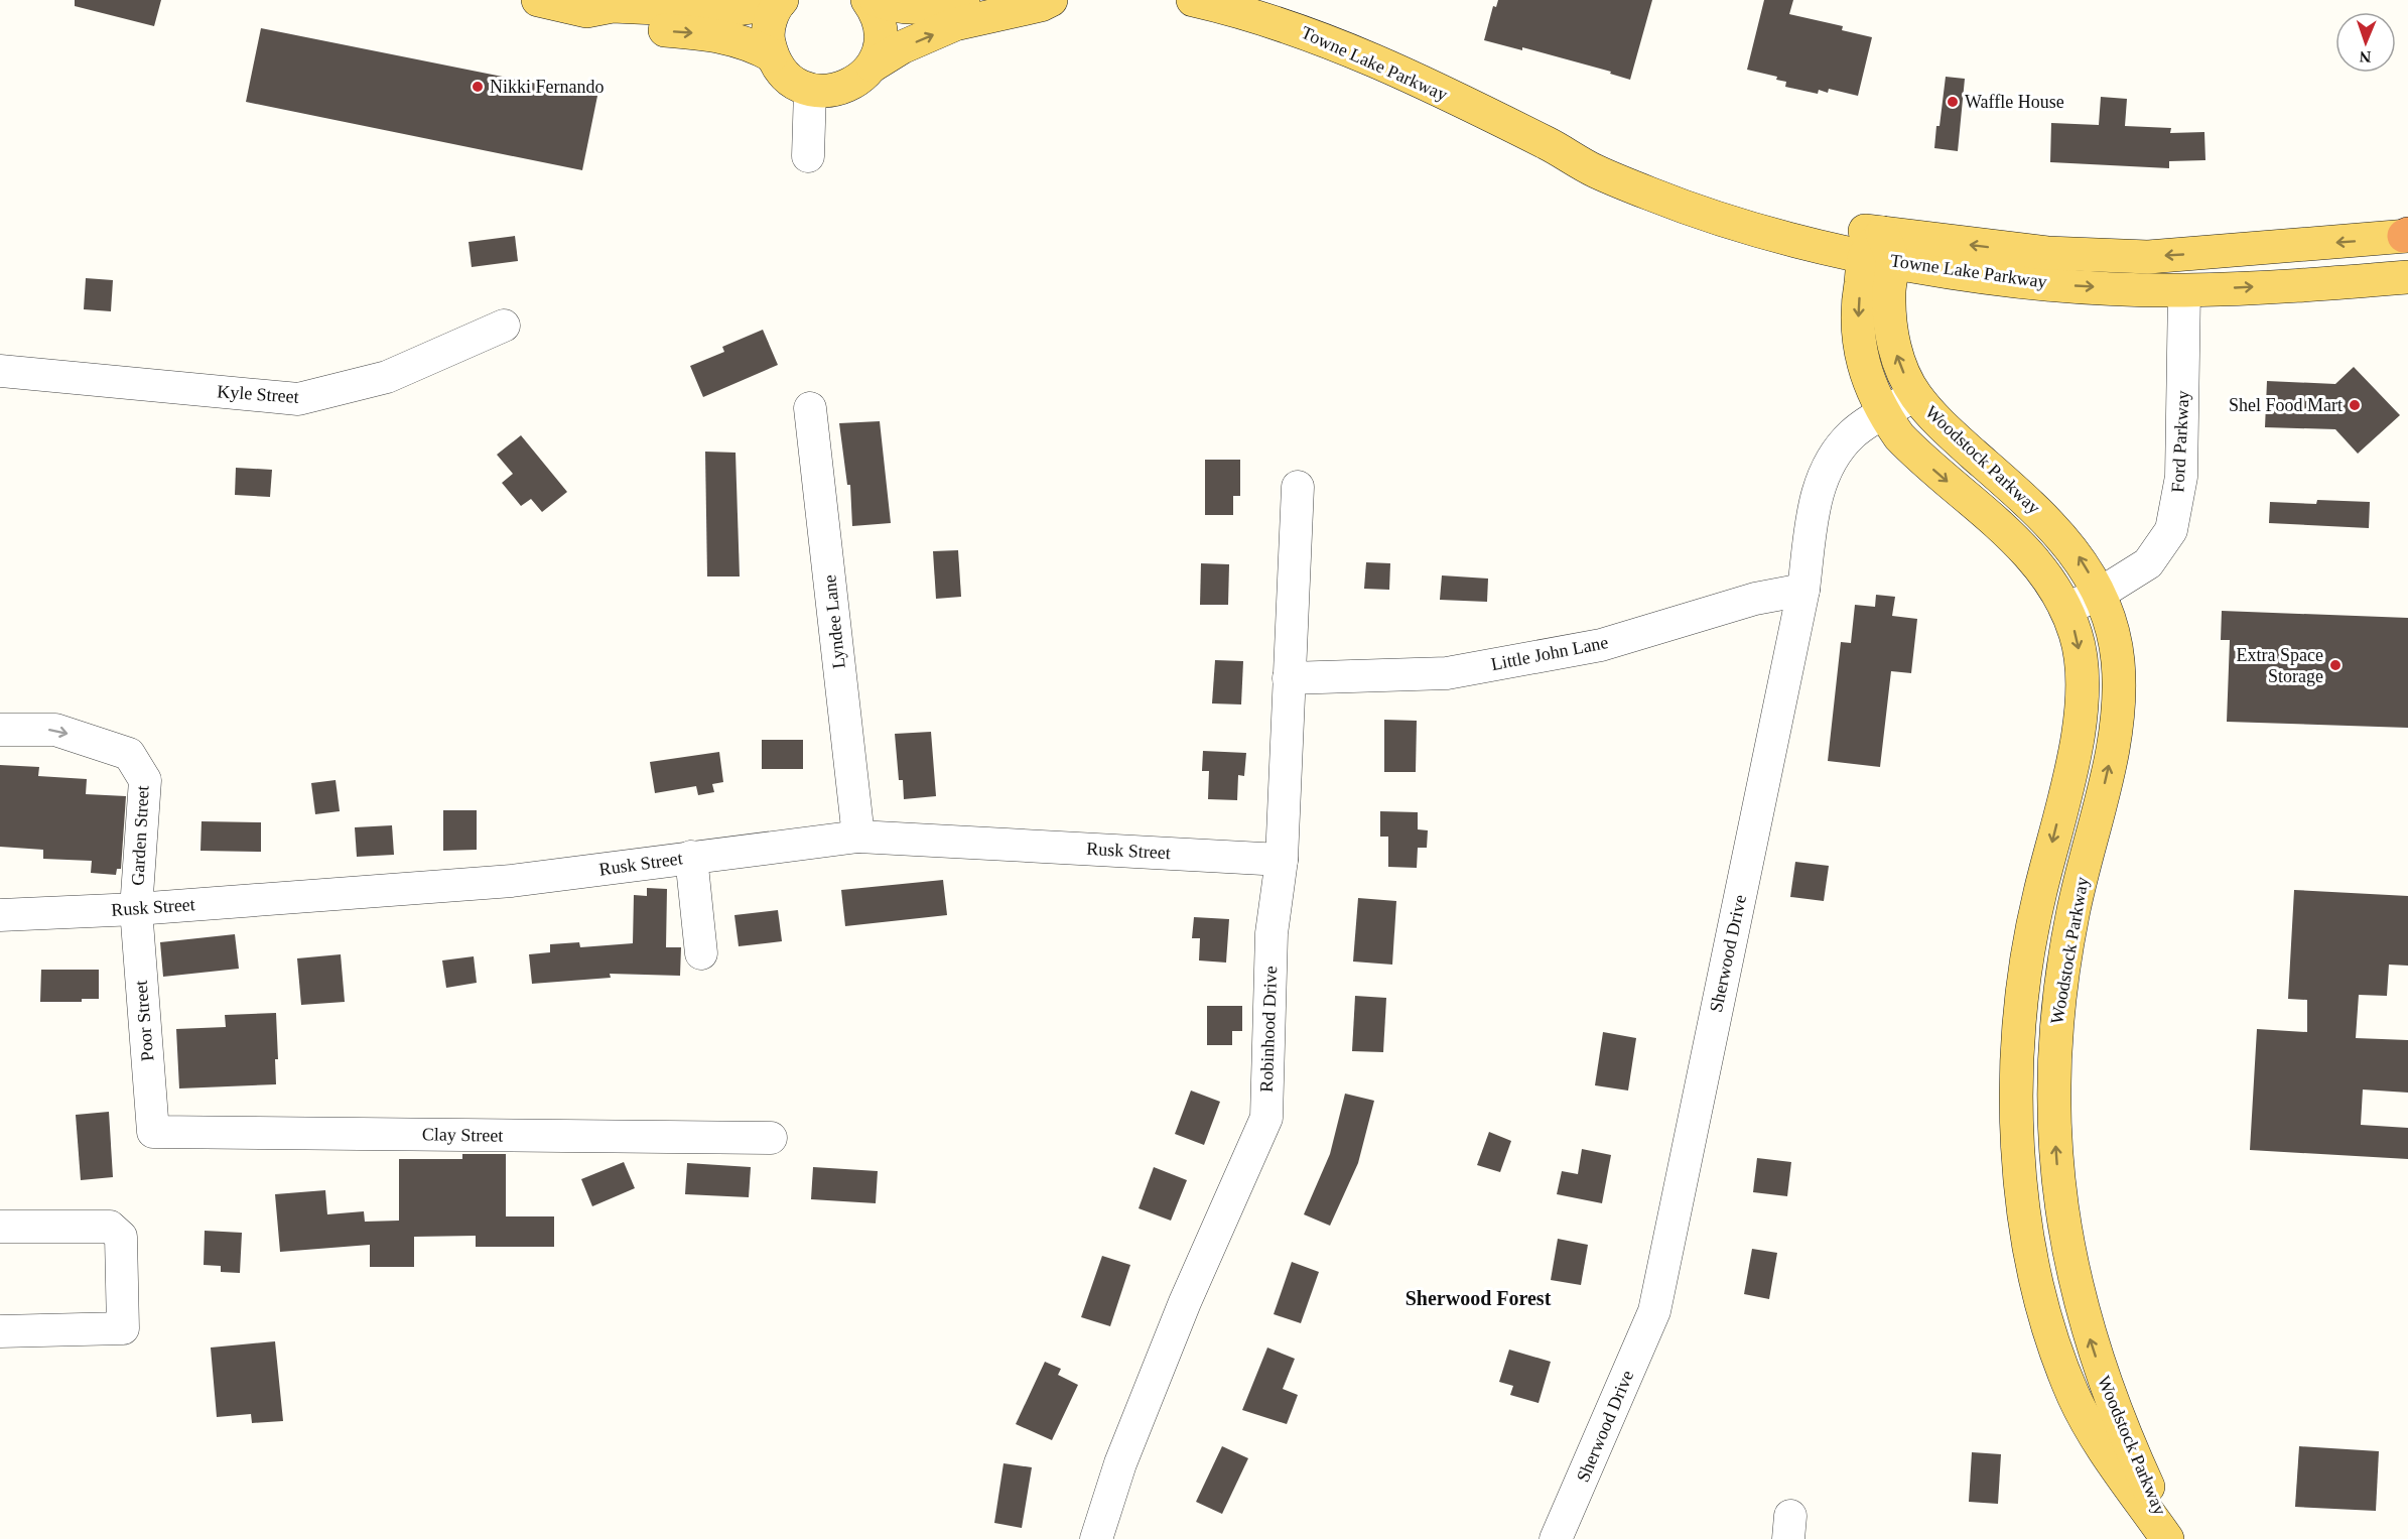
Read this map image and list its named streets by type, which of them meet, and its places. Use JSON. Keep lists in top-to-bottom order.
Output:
{
  "streets": {
    "main road": ["Towne Lake Parkway", "Woodstock Parkway"],
    "street": [
      "Kyle Street",
      "Ford Parkway",
      "Lyndee Lane",
      "Little John Lane",
      "Garden Street",
      "Rusk Street",
      "Sherwood Drive",
      "Poor Street",
      "Robinhood Drive",
      "Clay Street"
    ]
  },
  "crossings": [
    ["Towne Lake Parkway", "Ford Parkway"],
    ["Towne Lake Parkway", "Woodstock Parkway"],
    ["Ford Parkway", "Woodstock Parkway"],
    ["Woodstock Parkway", "Sherwood Drive"],
    ["Lyndee Lane", "Rusk Street"],
    ["Little John Lane", "Sherwood Drive"],
    ["Little John Lane", "Robinhood Drive"],
    ["Garden Street", "Rusk Street"],
    ["Garden Street", "Poor Street"],
    ["Rusk Street", "Poor Street"],
    ["Rusk Street", "Robinhood Drive"],
    ["Poor Street", "Clay Street"]
  ],
  "districts": ["Sherwood Forest"],
  "places": [
    "Nikki Fernando",
    "Waffle House",
    "Shel Food Mart",
    "Extra Space Storage"
  ],
  "north": "bottom"
}
